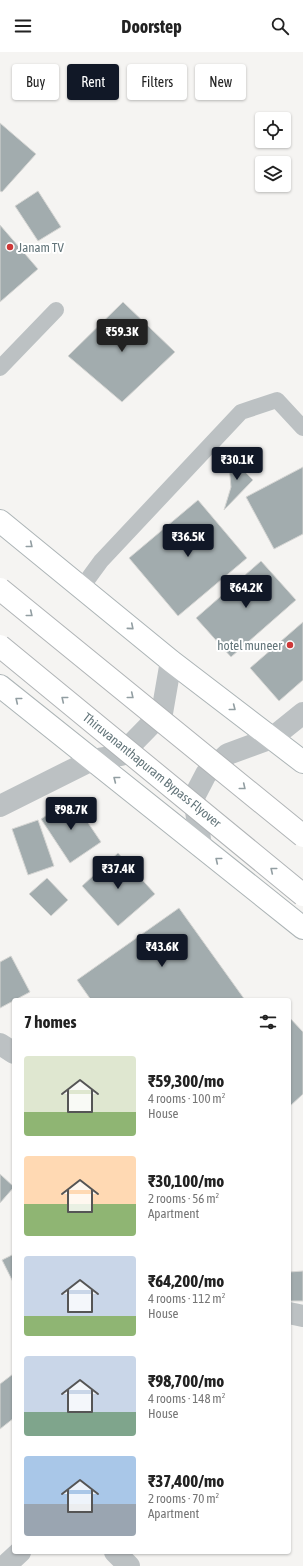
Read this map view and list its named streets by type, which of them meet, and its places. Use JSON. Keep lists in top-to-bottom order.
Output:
{
  "streets": {
    "main road": ["Thiruvananthapuram Bypass Flyover"]
  },
  "places": ["Janam TV", "hotel muneer"],
  "page": {
    "header": "Doorstep",
    "chip": [
      "Buy",
      "Rent",
      "Filters",
      "New"
    ],
    "price": [
      "₹59.3K",
      "₹30.1K",
      "₹36.5K",
      "₹64.2K",
      "₹98.7K",
      "₹37.4K",
      "₹43.6K"
    ],
    "heading": "7 homes",
    "list": [
      {
        "name": "₹59,300/mo",
        "note": "4 rooms · 100 m² · House"
      },
      {
        "name": "₹30,100/mo",
        "note": "2 rooms · 56 m² · Apartment"
      },
      {
        "name": "₹64,200/mo",
        "note": "4 rooms · 112 m² · House"
      },
      {
        "name": "₹98,700/mo",
        "note": "4 rooms · 148 m² · House"
      },
      {
        "name": "₹37,400/mo",
        "note": "2 rooms · 70 m² · Apartment"
      }
    ]
  }
}
